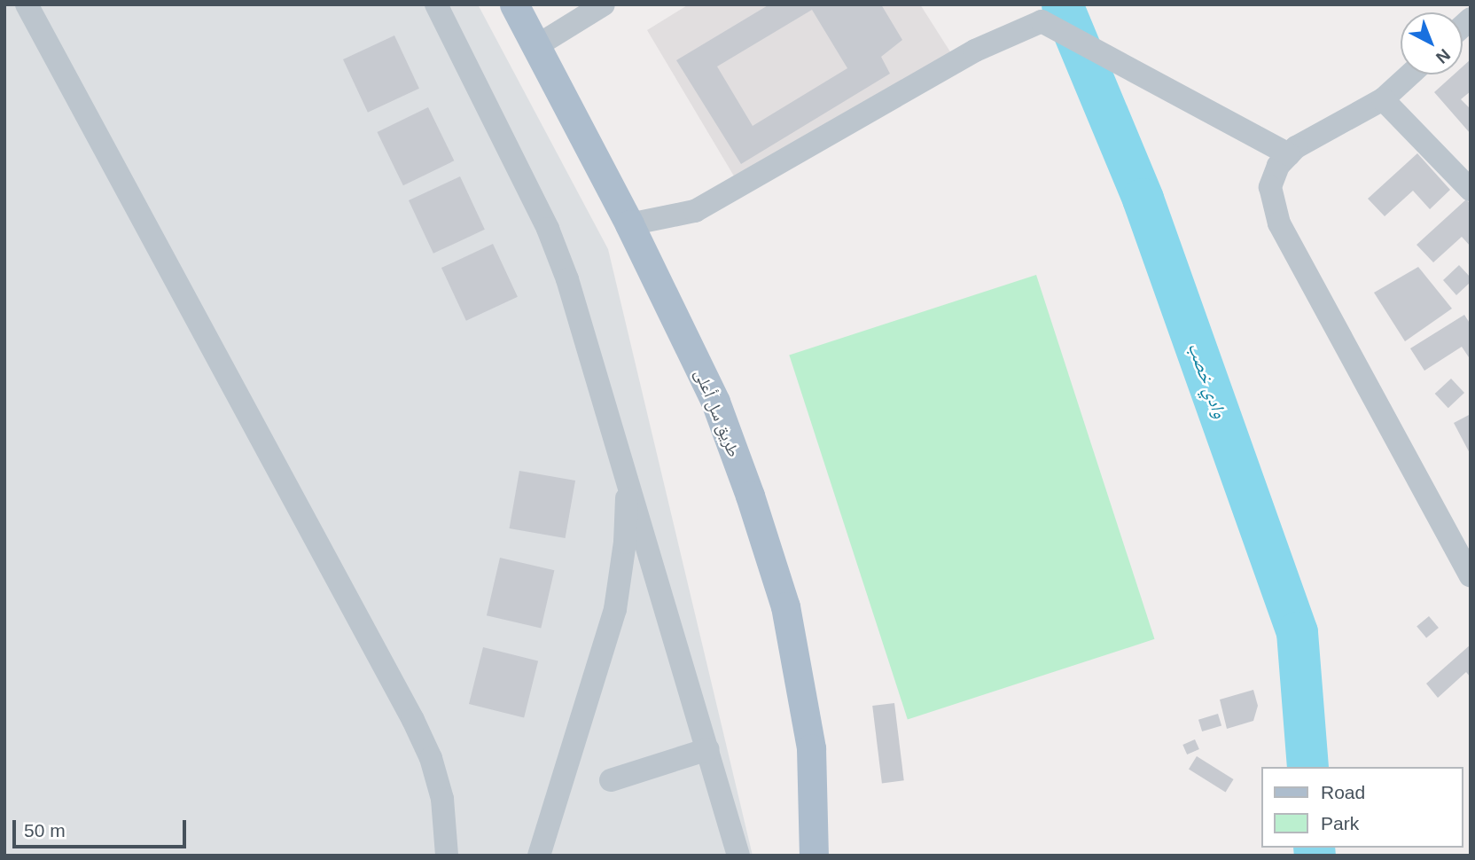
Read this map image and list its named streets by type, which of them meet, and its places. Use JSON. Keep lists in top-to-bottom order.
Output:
{
  "streets": {
    "main road": ["طريق سل أعلى"]
  },
  "water": ["وادي خصب"],
  "legend": ["Road", "Park"],
  "scale_bar": "50 m",
  "north": "bottom right"
}
